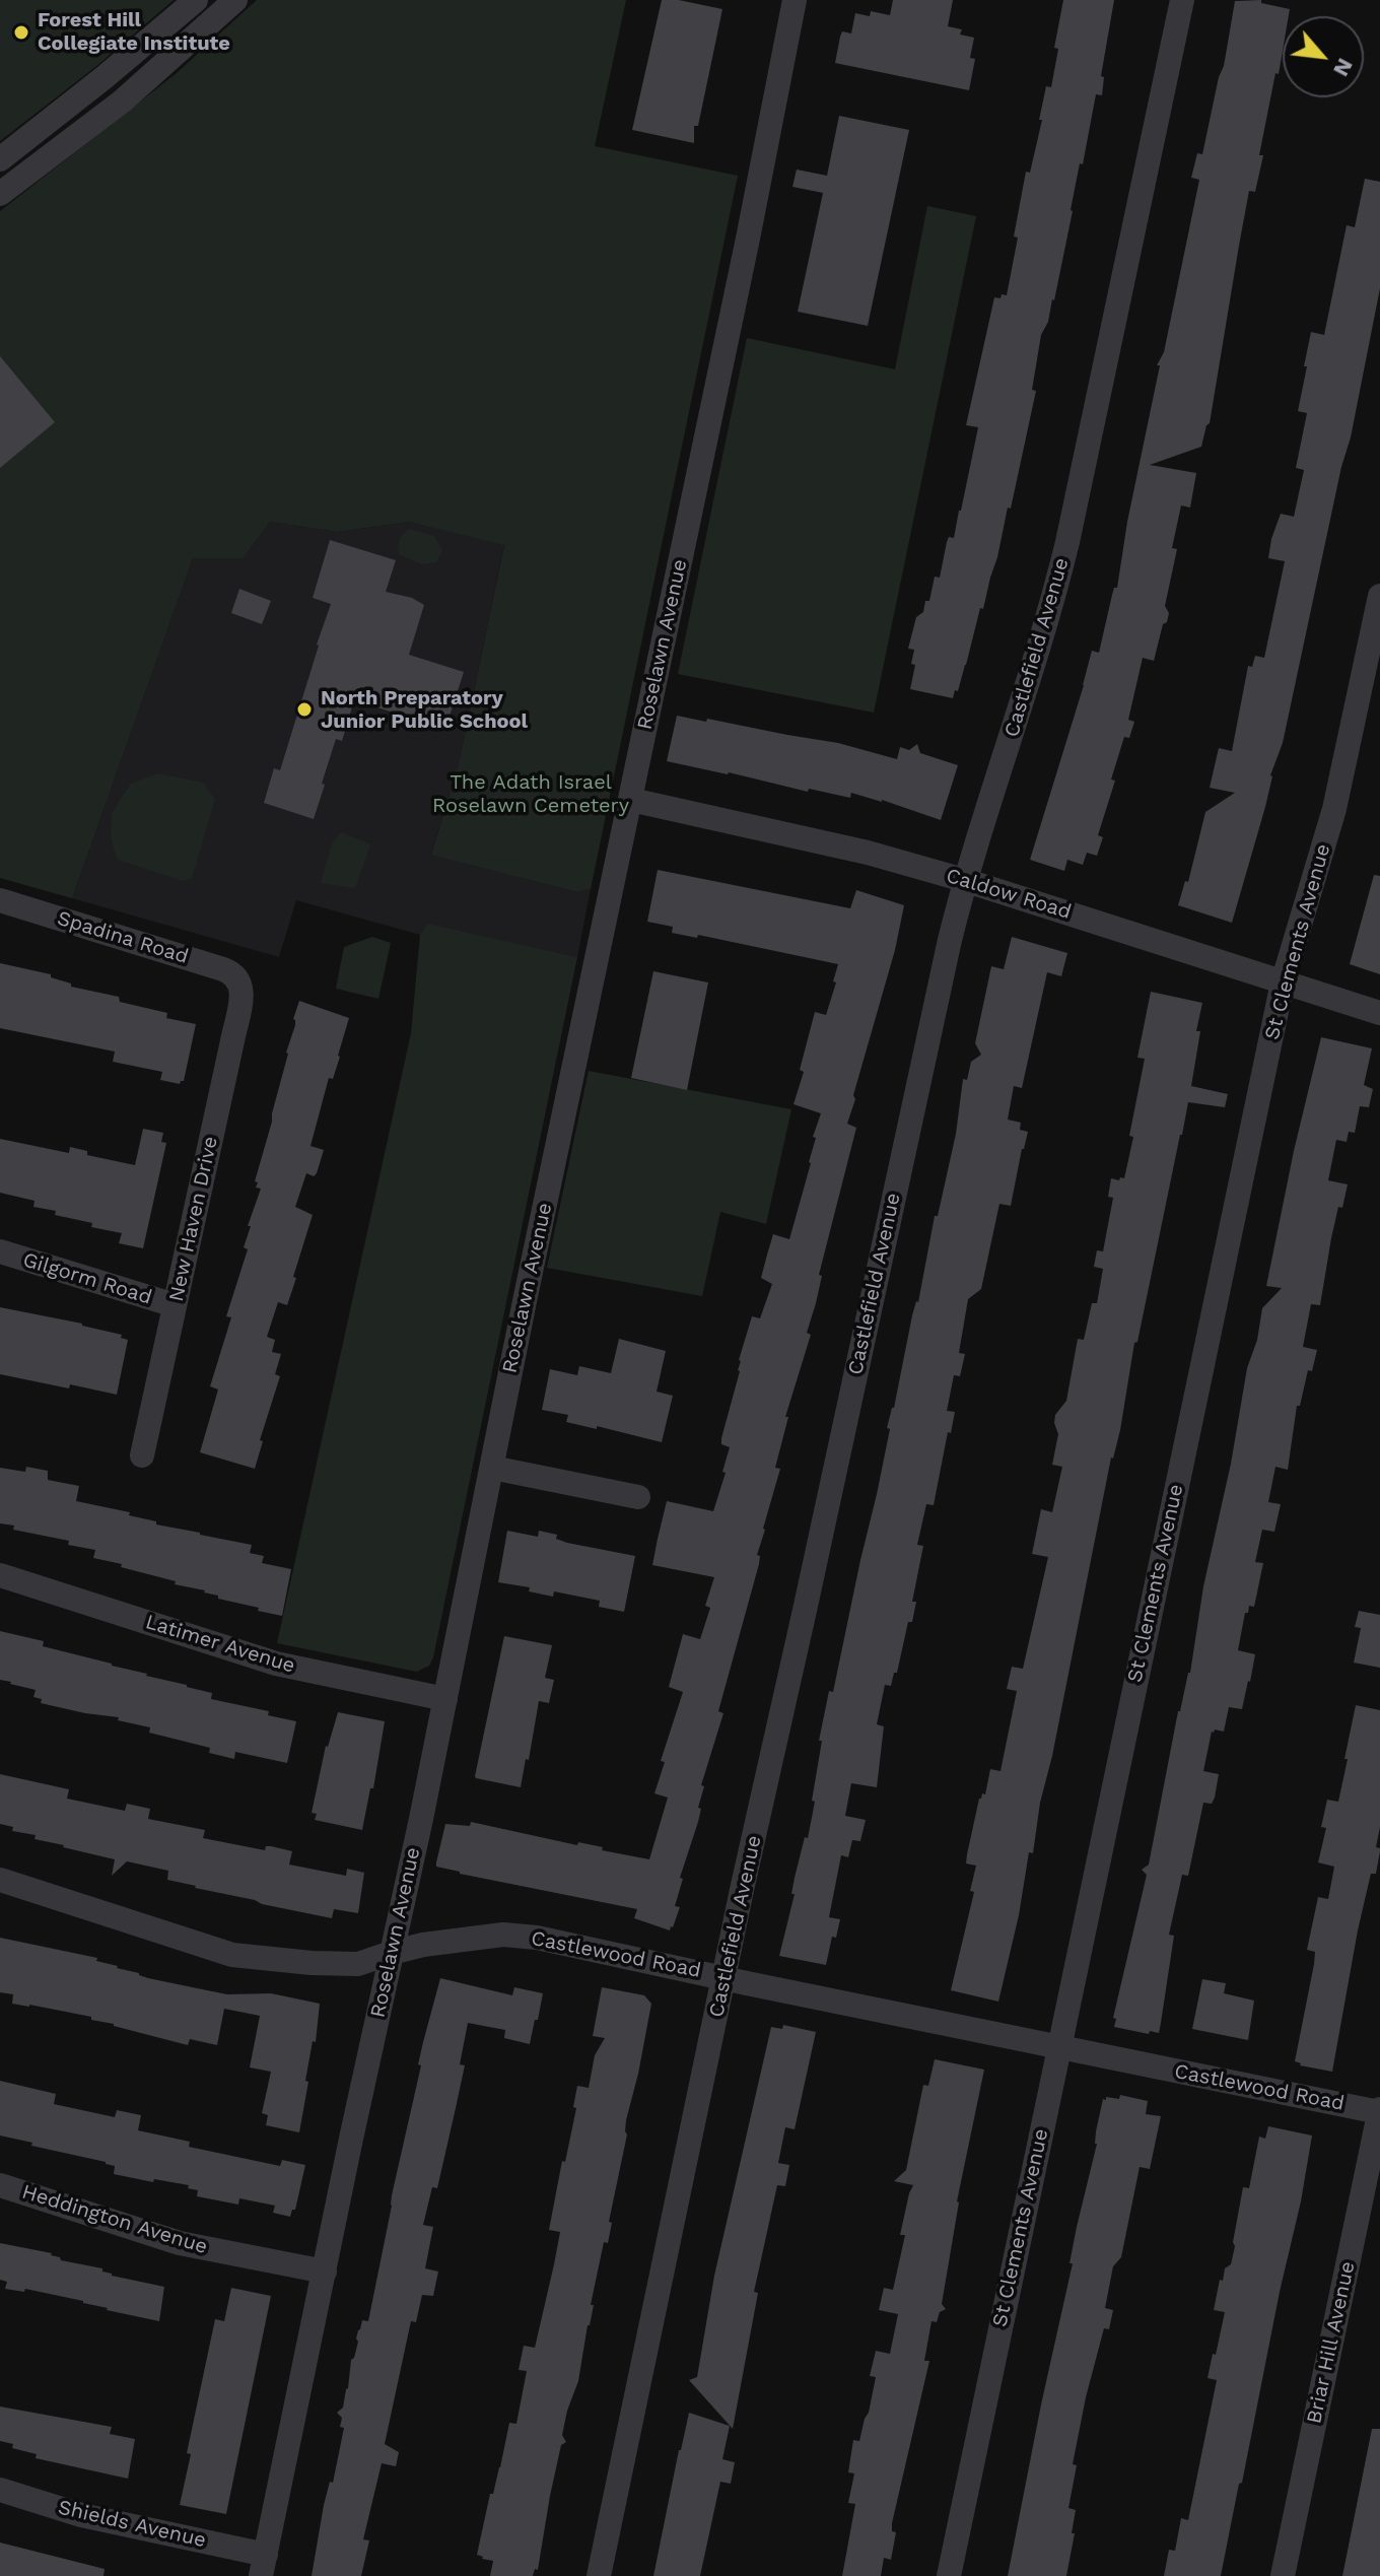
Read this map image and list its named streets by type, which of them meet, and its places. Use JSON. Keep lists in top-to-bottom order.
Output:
{
  "streets": {
    "street": [
      "Roselawn Avenue",
      "Castlefield Avenue",
      "Caldow Road",
      "Spadina Road",
      "St Clements Avenue",
      "New Haven Drive",
      "Gilgorm Road",
      "Latimer Avenue",
      "Castlewood Road",
      "Heddington Avenue",
      "Briar Hill Avenue",
      "Shields Avenue"
    ]
  },
  "crossings": [
    ["Roselawn Avenue", "Caldow Road"],
    ["Roselawn Avenue", "Latimer Avenue"],
    ["Roselawn Avenue", "Castlewood Road"],
    ["Roselawn Avenue", "Heddington Avenue"],
    ["Roselawn Avenue", "Shields Avenue"],
    ["Castlefield Avenue", "Caldow Road"],
    ["Castlefield Avenue", "Castlewood Road"],
    ["Caldow Road", "St Clements Avenue"],
    ["Spadina Road", "New Haven Drive"],
    ["St Clements Avenue", "Castlewood Road"],
    ["New Haven Drive", "Gilgorm Road"],
    ["Castlewood Road", "Briar Hill Avenue"]
  ],
  "parks": ["The Adath Israel Roselawn Cemetery"],
  "places": ["Forest Hill Collegiate Institute", "North Preparatory Junior Public School"],
  "north": "bottom right"
}
